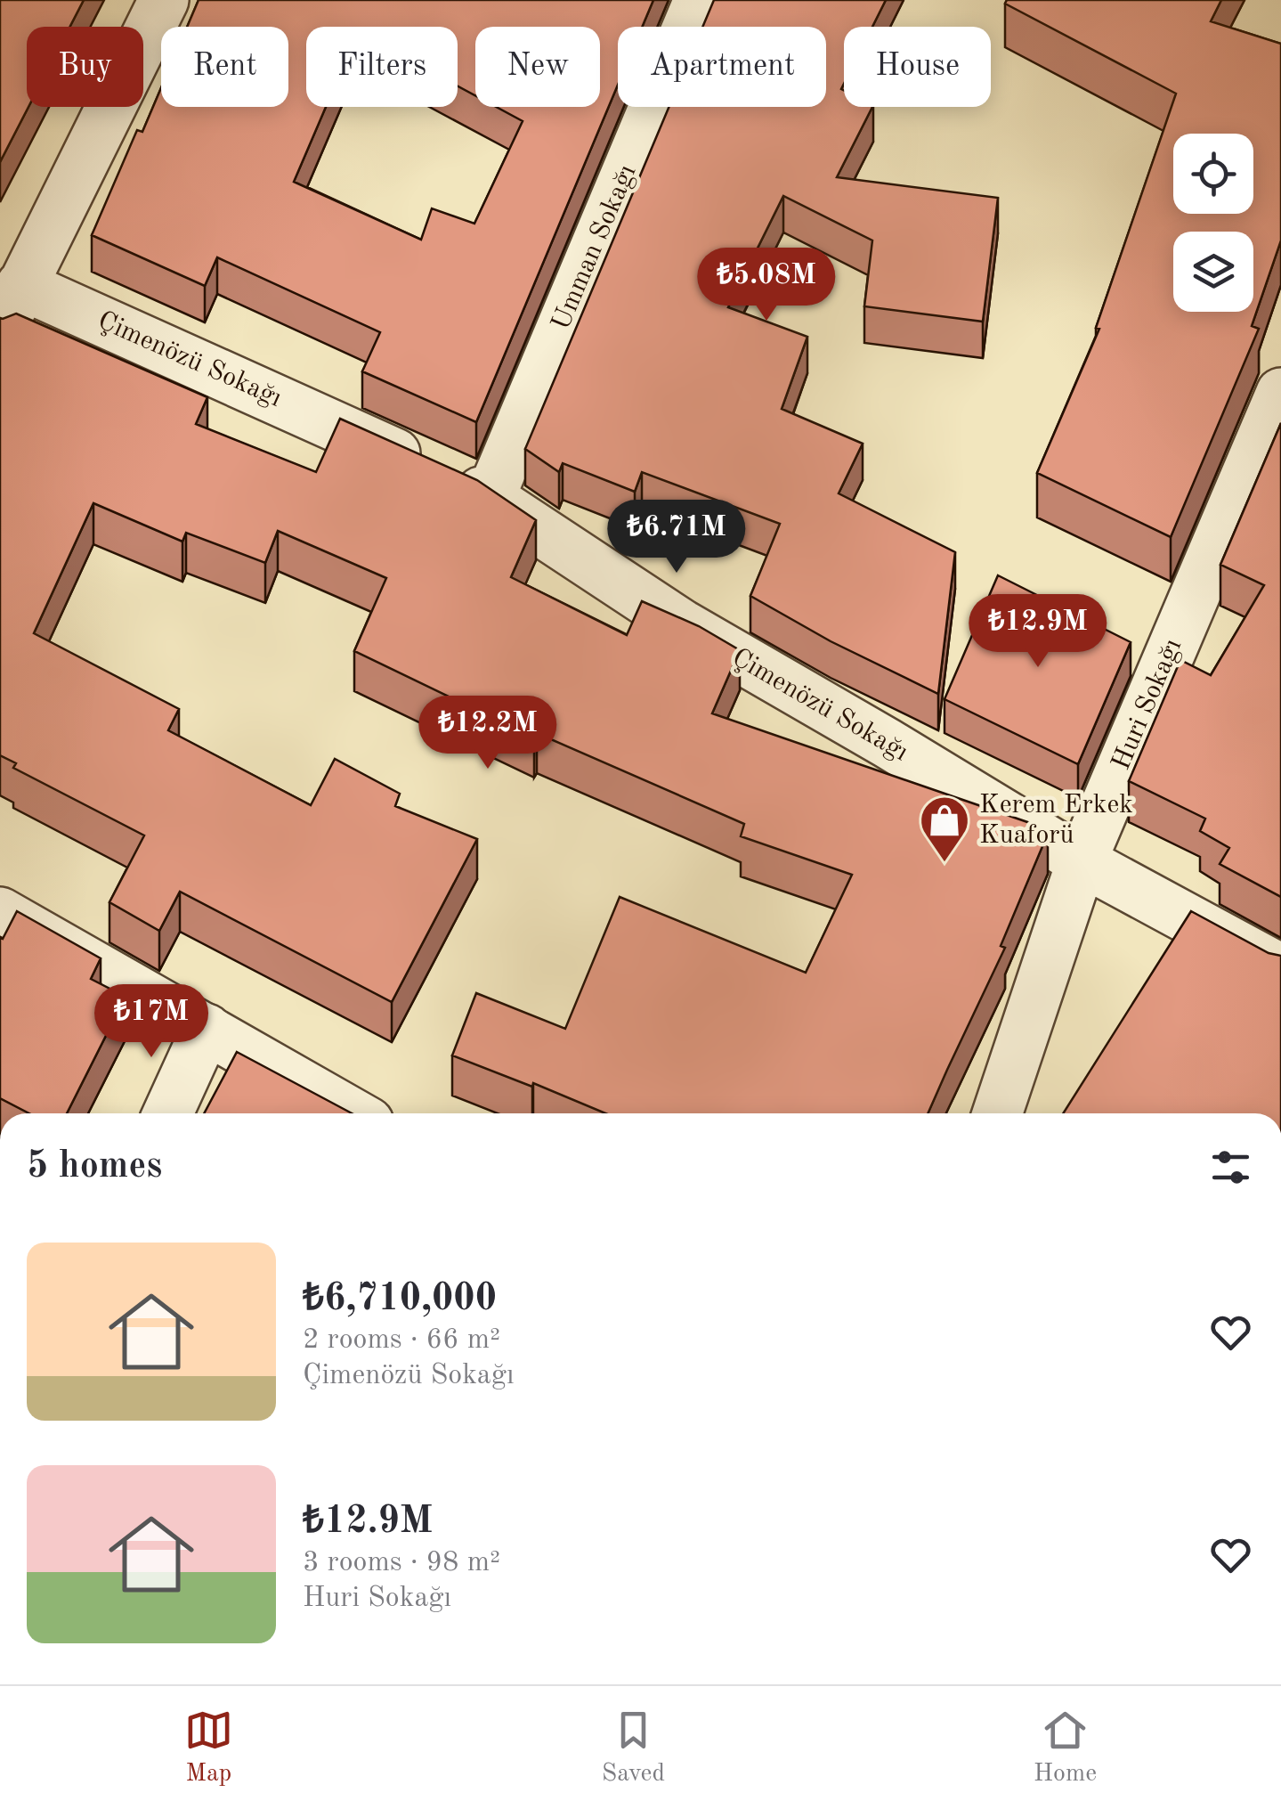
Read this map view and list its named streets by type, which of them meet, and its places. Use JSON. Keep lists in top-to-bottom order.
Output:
{
  "streets": {
    "street": ["Umman Sokağı", "Çimenözü Sokağı", "Huri Sokağı"]
  },
  "crossings": [
    ["Umman Sokağı", "Çimenözü Sokağı"],
    ["Çimenözü Sokağı", "Huri Sokağı"]
  ],
  "places": {
    "shop": ["Kerem Erkek Kuaforü"]
  },
  "page": {
    "chip": [
      "Buy",
      "Rent",
      "Filters",
      "New",
      "Apartment",
      "House"
    ],
    "price": [
      "₺5.08M",
      "₺6.71M",
      "₺12.9M",
      "₺12.2M",
      "₺17M"
    ],
    "heading": "5 homes",
    "list": [
      {
        "name": "₺6,710,000",
        "note": "2 rooms · 66 m² · Çimenözü Sokağı"
      },
      {
        "name": "₺12.9M",
        "note": "3 rooms · 98 m² · Huri Sokağı"
      }
    ],
    "tabs": ["Map", "Saved", "Home"]
  }
}
